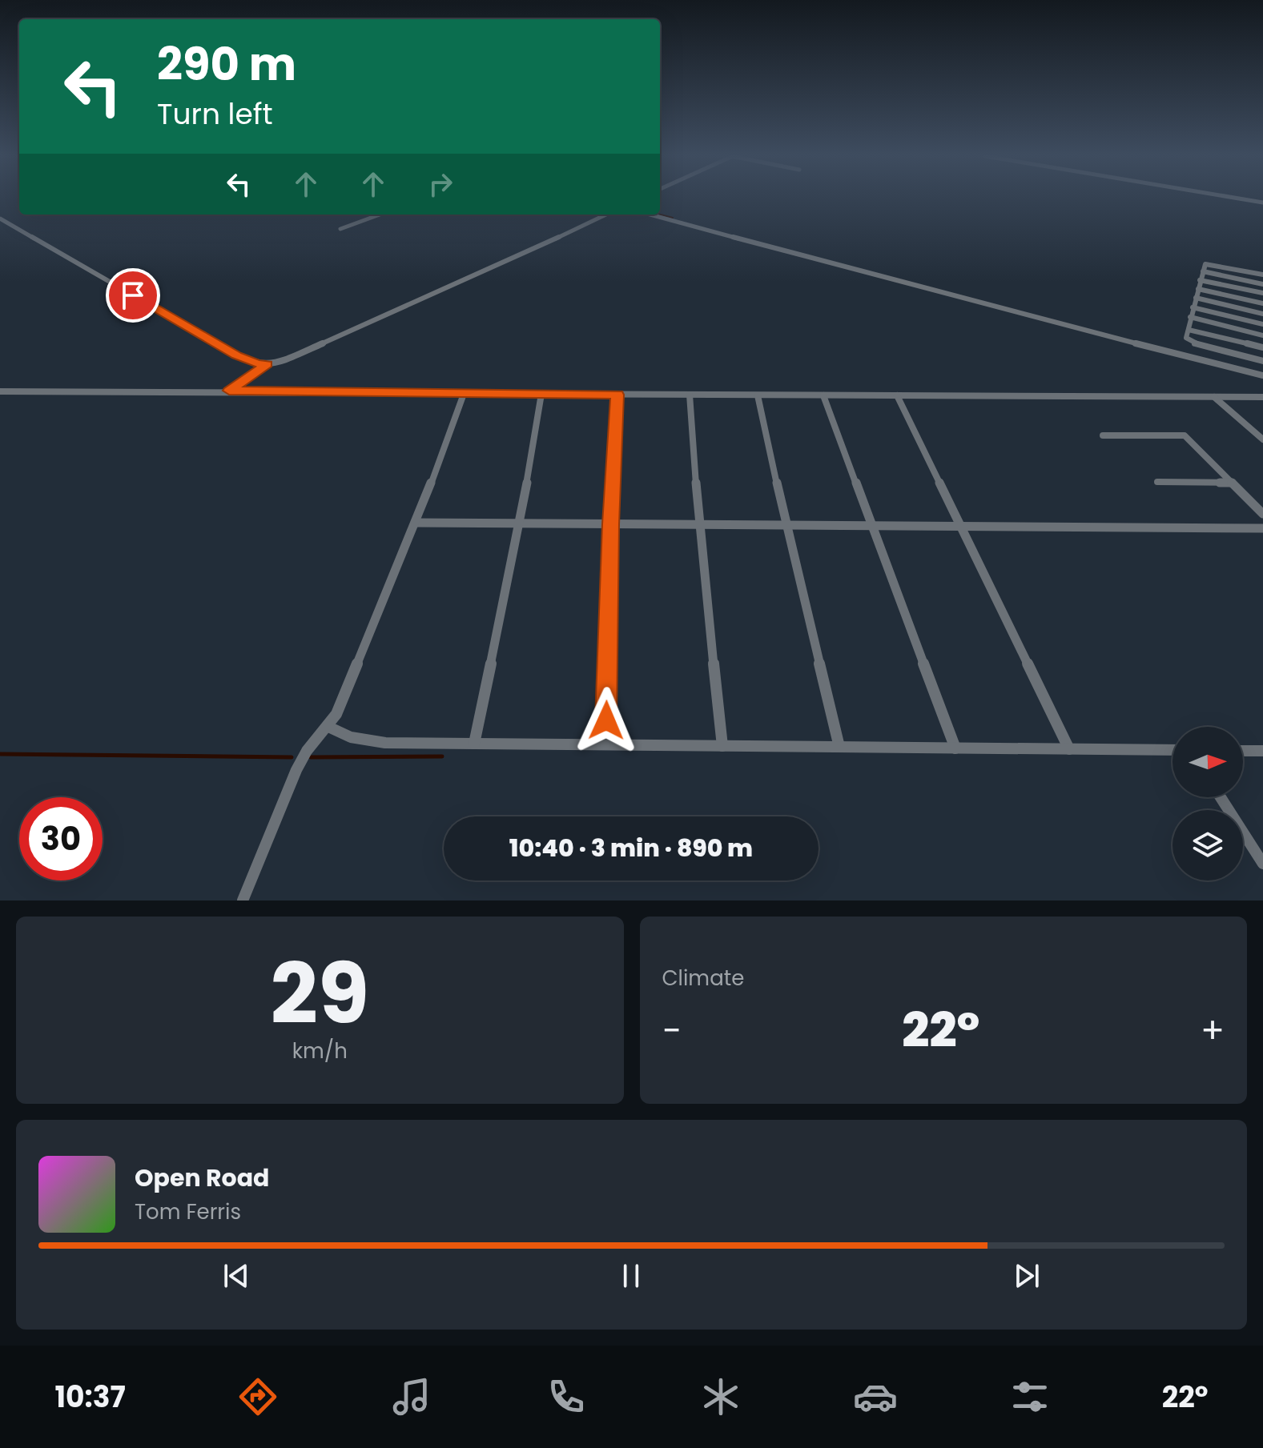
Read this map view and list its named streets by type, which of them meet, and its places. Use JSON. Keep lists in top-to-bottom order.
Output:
{
  "north": "right",
  "page": {
    "turn": ["290 m", "Turn left"],
    "limit": "30",
    "trip": "10:40 · 3 min · 890 m",
    "tile": [
      ["29", "km/h"],
      "Climate"
    ],
    "heat": ["−", "22°", "+"],
    "song": ["Open Road", "Tom Ferris"],
    "tabs": ["10:37", "22°"]
  }
}
